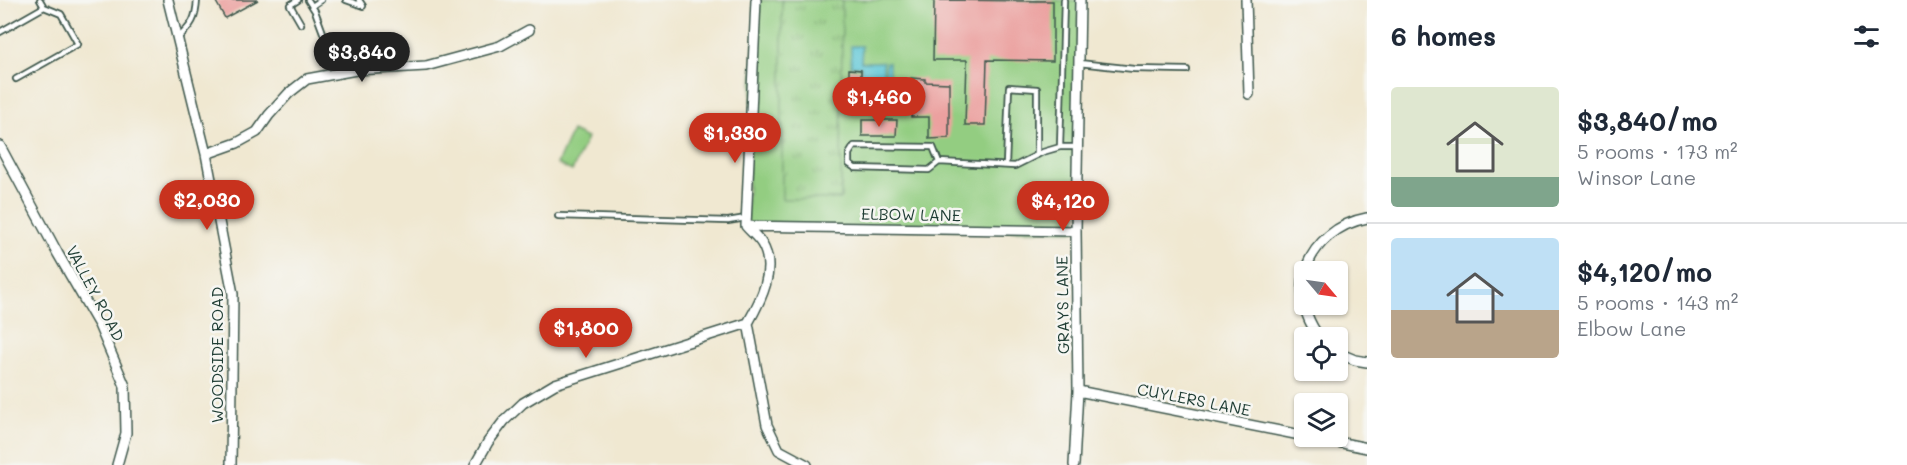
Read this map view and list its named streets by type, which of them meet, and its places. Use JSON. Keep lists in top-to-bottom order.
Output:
{
  "streets": {
    "street": [
      "ELBOW LANE",
      "VALLEY ROAD",
      "GRAYS LANE",
      "WOODSIDE ROAD",
      "CUYLERS LANE"
    ]
  },
  "crossings": [
    ["ELBOW LANE", "GRAYS LANE"],
    ["GRAYS LANE", "CUYLERS LANE"]
  ],
  "north": "bottom right",
  "page": {
    "heading": "6 homes",
    "price": [
      "$3,840",
      "$1,460",
      "$1,330",
      "$2,030",
      "$4,120",
      "$1,800"
    ],
    "list": [
      {
        "name": "$3,840/mo",
        "note": "5 rooms · 173 m² · Winsor Lane"
      },
      {
        "name": "$4,120/mo",
        "note": "5 rooms · 143 m² · Elbow Lane"
      }
    ]
  }
}
